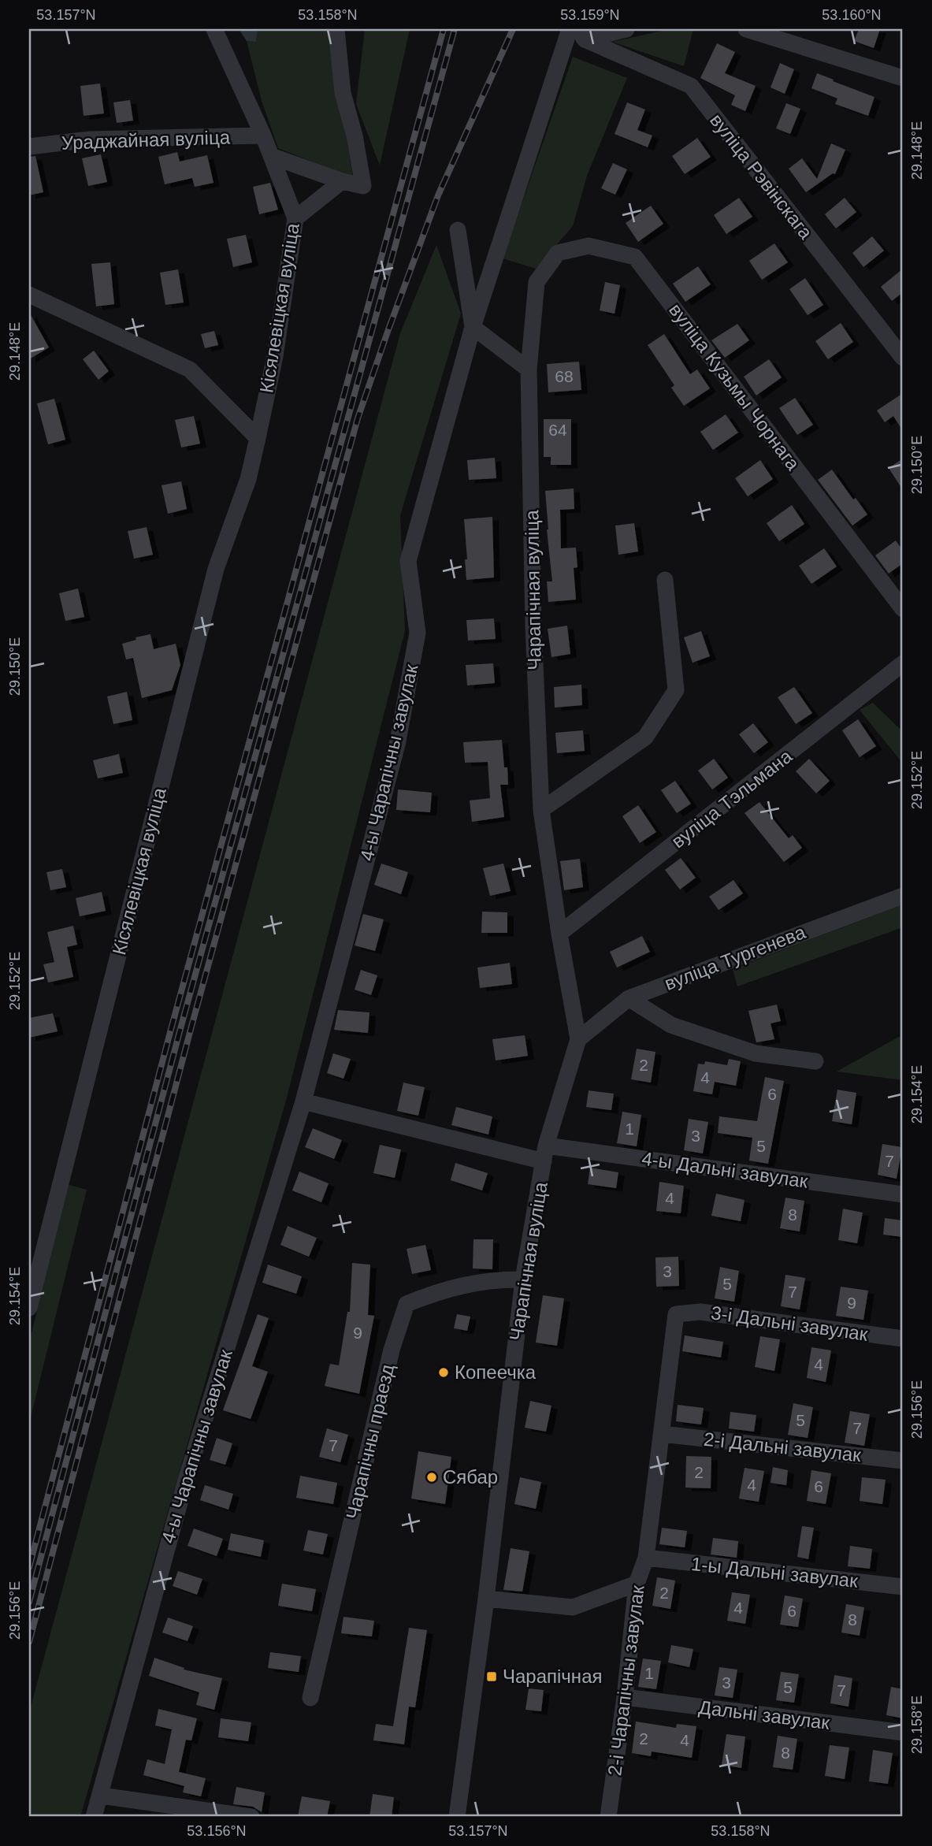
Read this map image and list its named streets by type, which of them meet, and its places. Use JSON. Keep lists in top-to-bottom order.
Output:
{
  "streets": {
    "street": [
      "Ураджайная вуліца",
      "вуліца Рэвінскага",
      "Кісялевіцкая вуліца",
      "вуліца Кузьмы Чорнага",
      "Чарапічная вуліца",
      "4-ы Чарапічны завулак",
      "вуліца Тэльмана",
      "вуліца Тургенева",
      "4-ы Дальні завулак",
      "3-і Дальні завулак",
      "Чарапічны праезд",
      "2-і Дальні завулак",
      "1-ы Дальні завулак",
      "2-і Чарапічны завулак",
      "Дальні завулак"
    ]
  },
  "crossings": [
    ["Ураджайная вуліца", "Кісялевіцкая вуліца"],
    ["вуліца Кузьмы Чорнага", "Чарапічная вуліца"],
    ["Чарапічная вуліца", "вуліца Тэльмана"],
    ["Чарапічная вуліца", "вуліца Тургенева"],
    ["Чарапічная вуліца", "4-ы Дальні завулак"],
    ["Чарапічная вуліца", "Чарапічны праезд"],
    ["3-і Дальні завулак", "2-і Чарапічны завулак"],
    ["2-і Дальні завулак", "2-і Чарапічны завулак"],
    ["1-ы Дальні завулак", "2-і Чарапічны завулак"],
    ["2-і Чарапічны завулак", "Дальні завулак"]
  ],
  "places": {
    "other": ["Копеечка", "Сябар"],
    "transit": ["Чарапічная"]
  },
  "house_numbers": [
    "68",
    "64",
    "2",
    "4",
    "6",
    "1",
    "3",
    "5",
    "7",
    "4",
    "8",
    "3",
    "5",
    "7",
    "9",
    "9",
    "4",
    "5",
    "7",
    "7",
    "2",
    "4",
    "6",
    "2",
    "4",
    "6",
    "8",
    "1",
    "3",
    "5",
    "7",
    "2",
    "4",
    "8"
  ],
  "coordinates": [
    "53.157°N",
    "53.158°N",
    "53.159°N",
    "53.160°N",
    "29.148°E",
    "29.150°E",
    "29.152°E",
    "29.154°E",
    "29.156°E",
    "29.158°E",
    "53.156°N"
  ]
}
